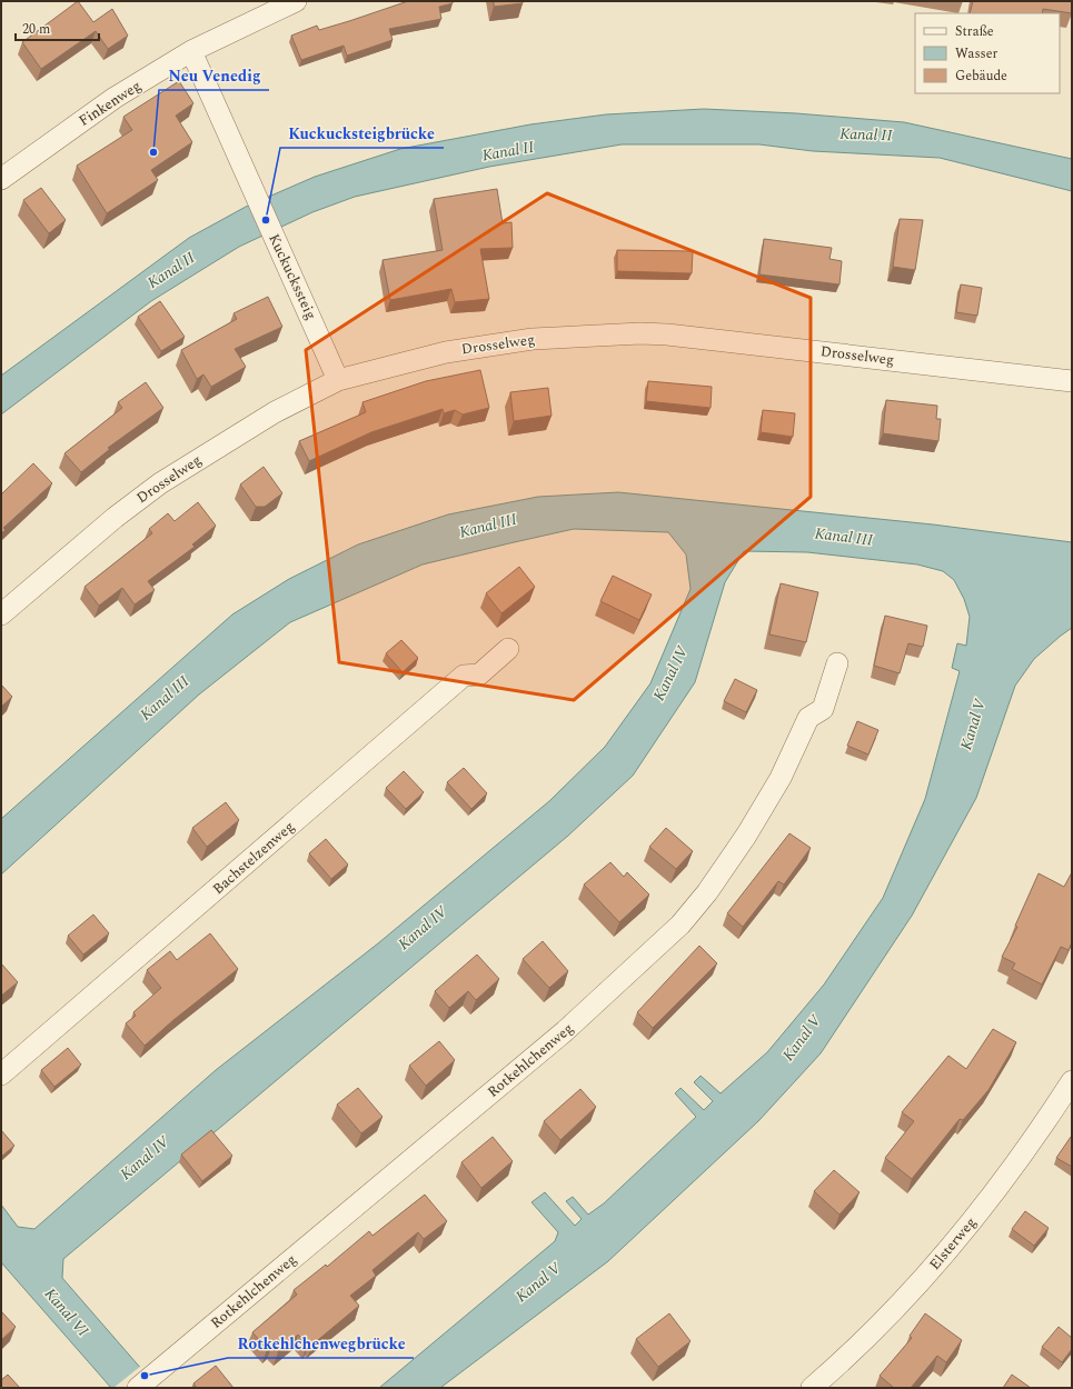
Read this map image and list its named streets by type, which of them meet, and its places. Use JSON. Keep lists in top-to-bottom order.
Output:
{
  "streets": {
    "street": [
      "Finkenweg",
      "Kuckuckssteig",
      "Drosselweg",
      "Bachstelzenweg",
      "Rotkehlchenweg",
      "Elsterweg"
    ]
  },
  "crossings": [
    ["Finkenweg", "Kuckuckssteig"],
    ["Kuckuckssteig", "Drosselweg"]
  ],
  "water": [
    "Kanal II",
    "Kanal III",
    "Kanal IV",
    "Kanal V",
    "Kanal VI"
  ],
  "places": ["Neu Venedig", "Kuckucksteigbrücke", "Rotkehlchenwegbrücke"],
  "legend": ["Straße", "Wasser", "Gebäude"],
  "scale_bar": "20 m"
}
